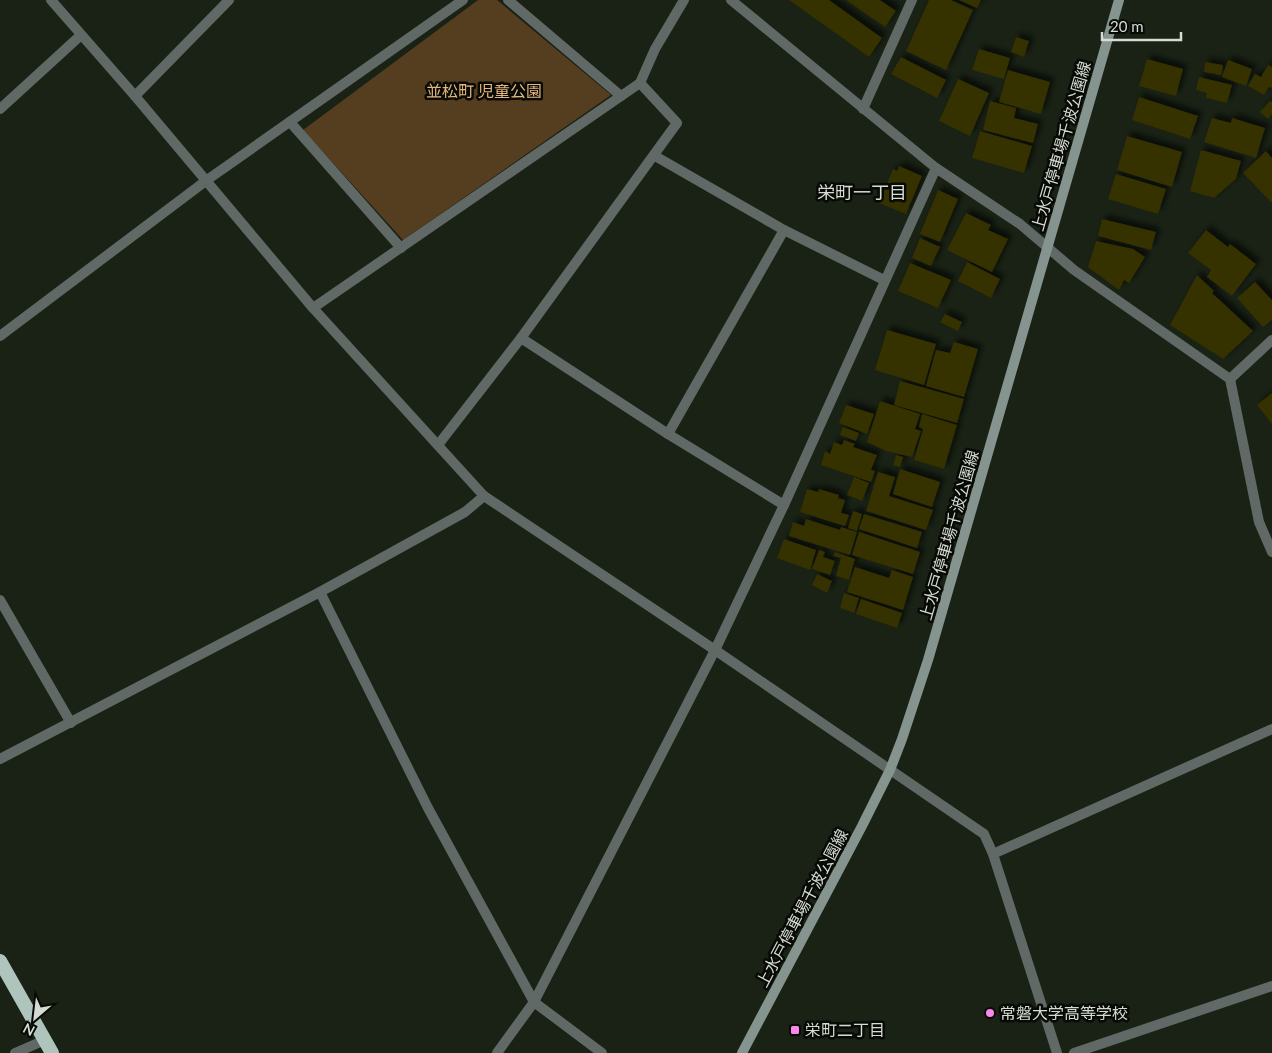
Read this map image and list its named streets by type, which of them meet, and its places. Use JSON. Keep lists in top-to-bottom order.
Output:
{
  "streets": {
    "main road": ["上水戸停車場千波公園線"]
  },
  "districts": ["栄町一丁目"],
  "parks": ["並松町 児童公園"],
  "places": {
    "other": ["常磐大学高等学校"],
    "transit": ["栄町二丁目"]
  },
  "scale_bar": "20 m",
  "north": "bottom left"
}
